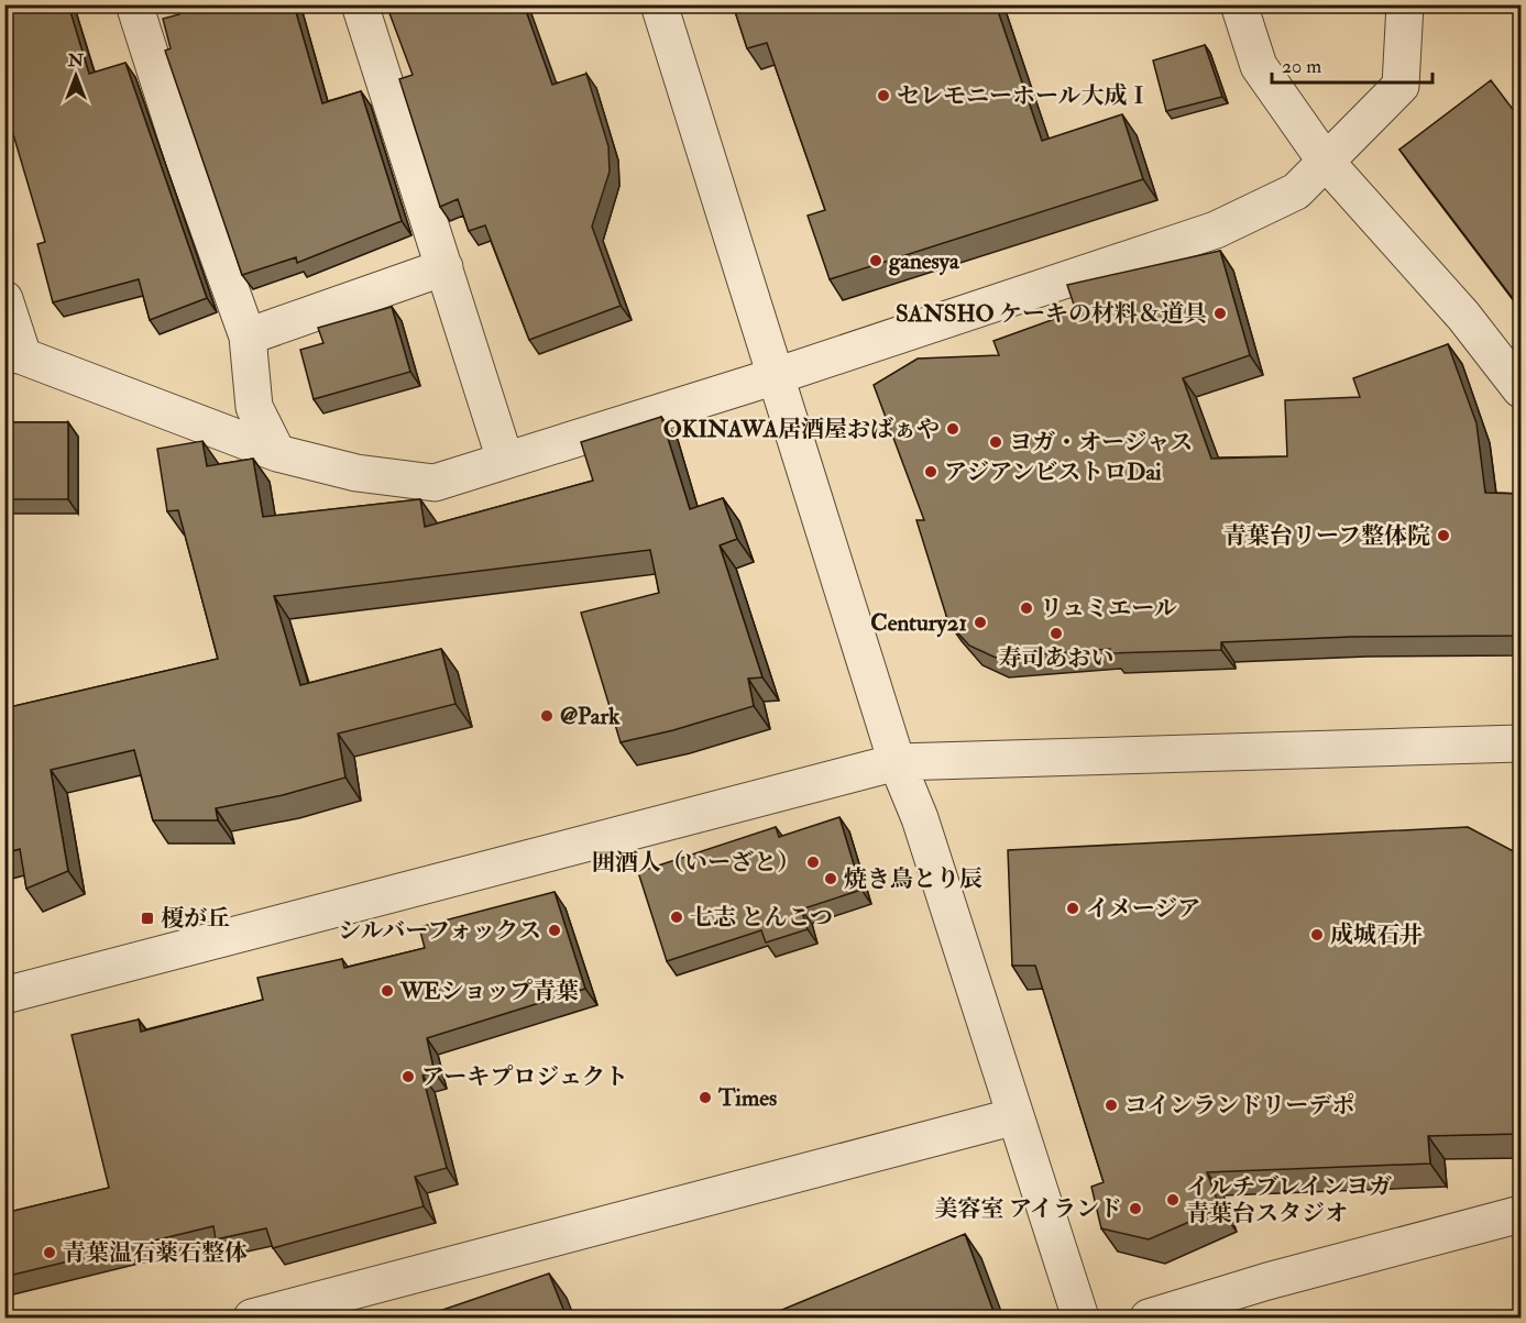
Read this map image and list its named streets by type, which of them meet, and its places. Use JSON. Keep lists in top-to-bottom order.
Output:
{
  "places": {
    "other": [
      "セレモニーホール大成Ｉ",
      "ganesya",
      "SANSHO ケーキの材料＆道具",
      "OKINAWA居酒屋おばぁや",
      "ヨガ・オージャス",
      "アジアンビストロDai",
      "青葉台リーフ整体院",
      "リュミエール",
      "Century21",
      "寿司あおい",
      "@Park",
      "囲酒人（いーざと）",
      "焼き鳥とり辰",
      "イメージア",
      "七志 とんこつ",
      "シルバーフォックス",
      "成城石井",
      "WEショップ青葉",
      "アーキプロジェクト",
      "Times",
      "コインランドリーデポ",
      "イルチブレインヨガ 青葉台スタジオ",
      "美容室 アイランド",
      "青葉温石薬石整体"
    ],
    "transit": ["榎が丘"]
  },
  "scale_bar": "20 m",
  "north": "top"
}
